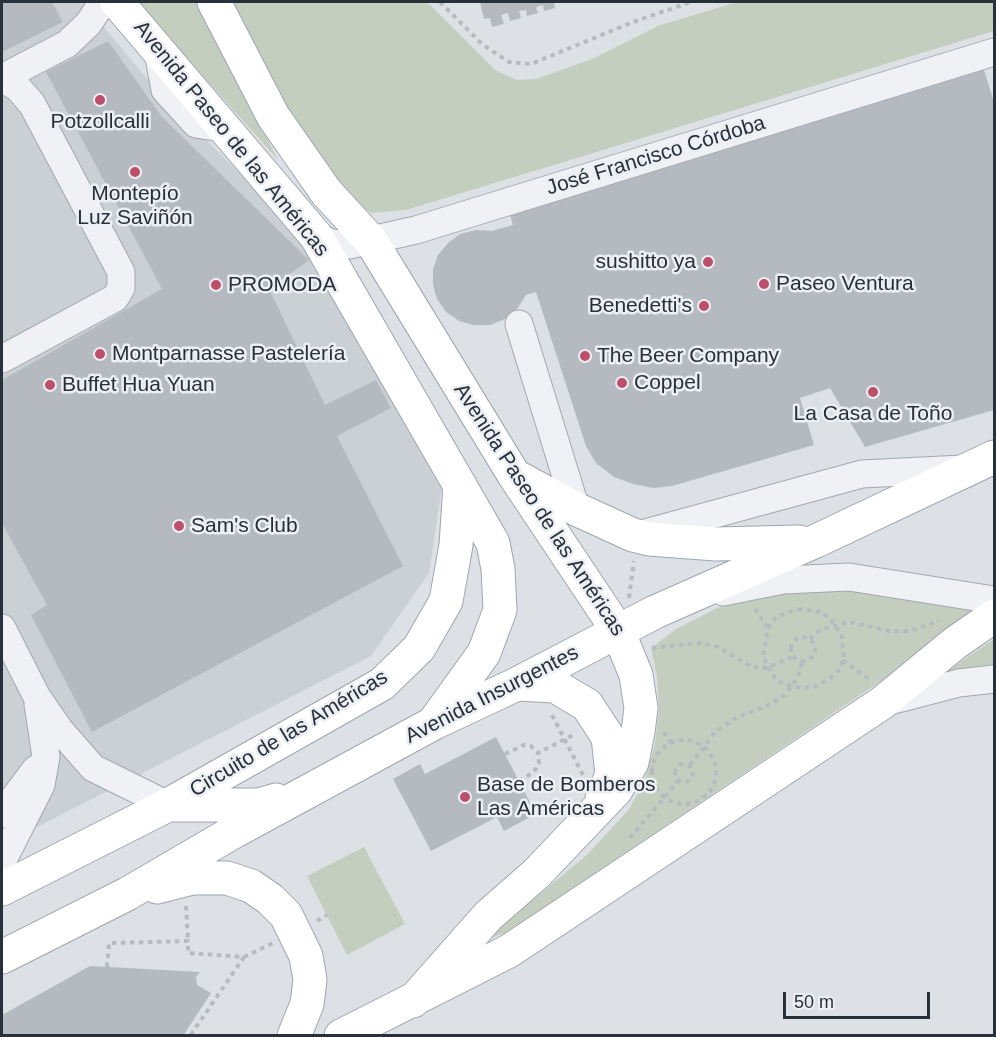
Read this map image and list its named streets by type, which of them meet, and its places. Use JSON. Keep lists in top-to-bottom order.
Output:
{
  "streets": {
    "main road": ["Avenida Paseo de las Américas", "Avenida Insurgentes", "Circuito de las Américas"],
    "street": ["José Francisco Córdoba"]
  },
  "crossings": [
    ["Avenida Paseo de las Américas", "José Francisco Córdoba"],
    ["Avenida Paseo de las Américas", "Avenida Insurgentes"],
    ["Avenida Paseo de las Américas", "Circuito de las Américas"]
  ],
  "places": [
    "Potzollcalli",
    "Montepío Luz Saviñón",
    "sushitto ya",
    "Paseo Ventura",
    "PROMODA",
    "Benedetti's",
    "Montparnasse Pastelería",
    "The Beer Company",
    "Coppel",
    "Buffet Hua Yuan",
    "La Casa de Toño",
    "Sam's Club",
    "Base de Bomberos Las Américas"
  ],
  "scale_bar": "50 m"
}
